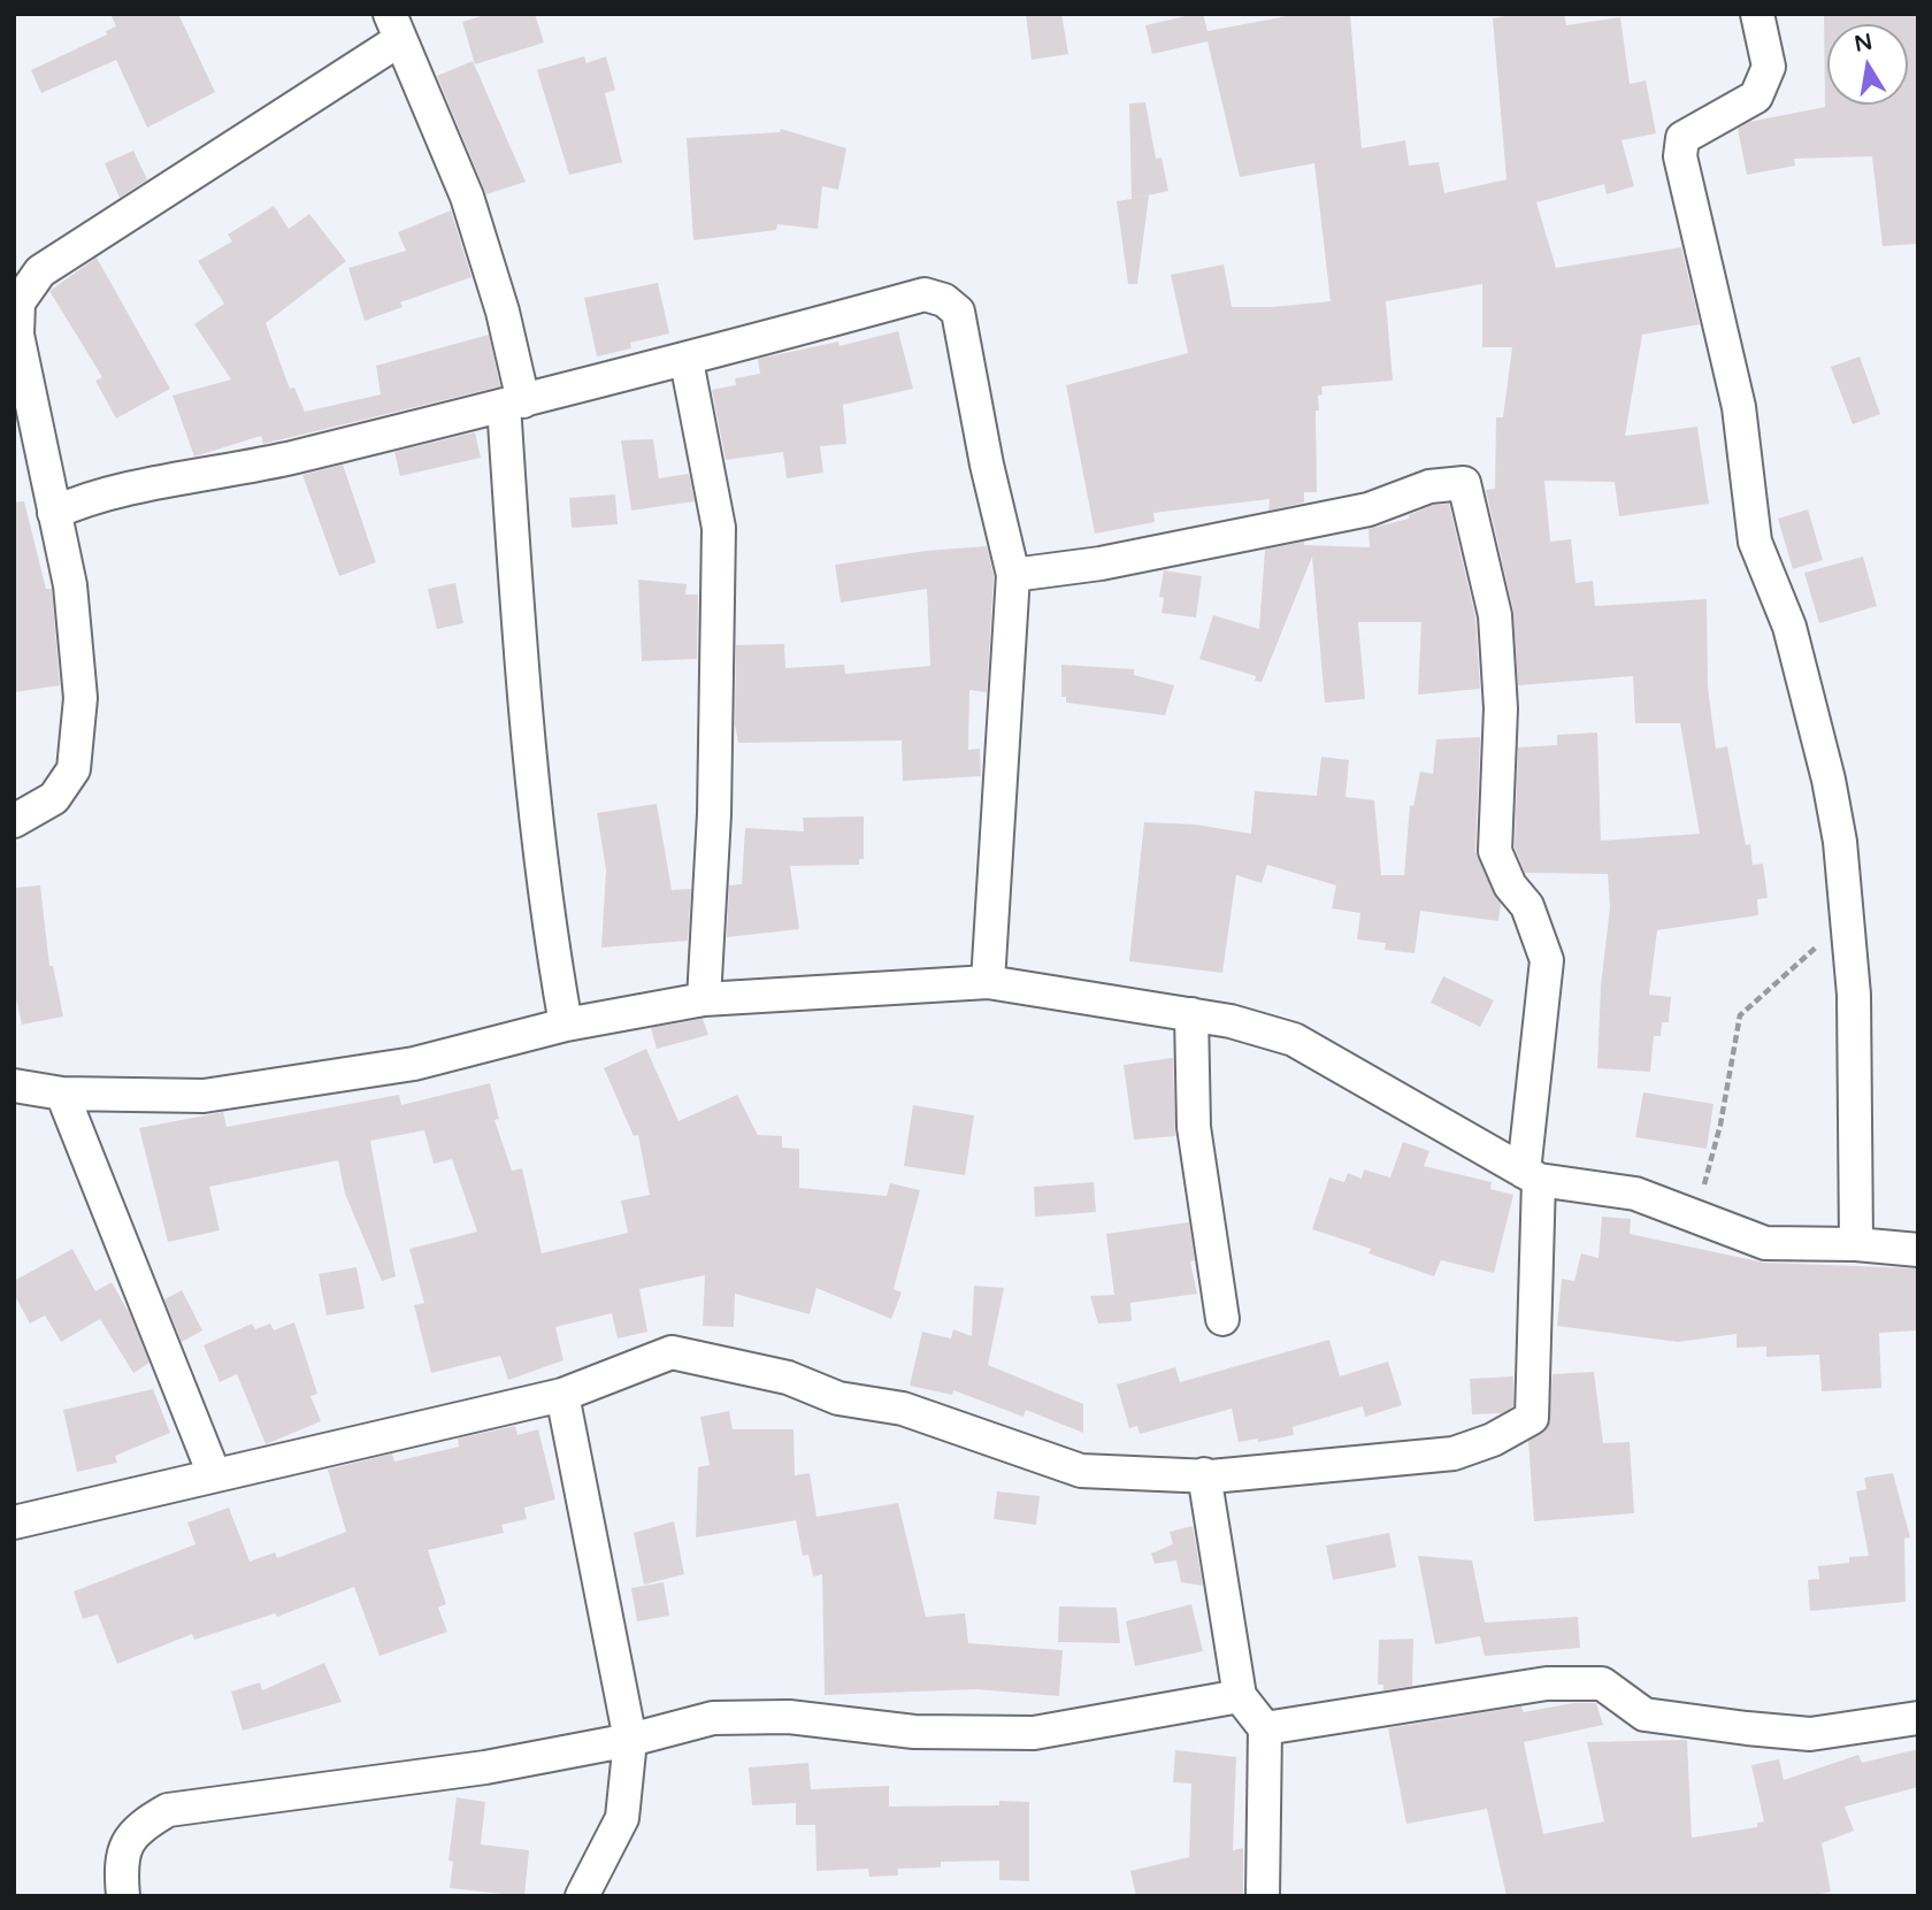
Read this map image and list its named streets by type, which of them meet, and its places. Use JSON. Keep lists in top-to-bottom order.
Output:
{
  "north": "top"
}
